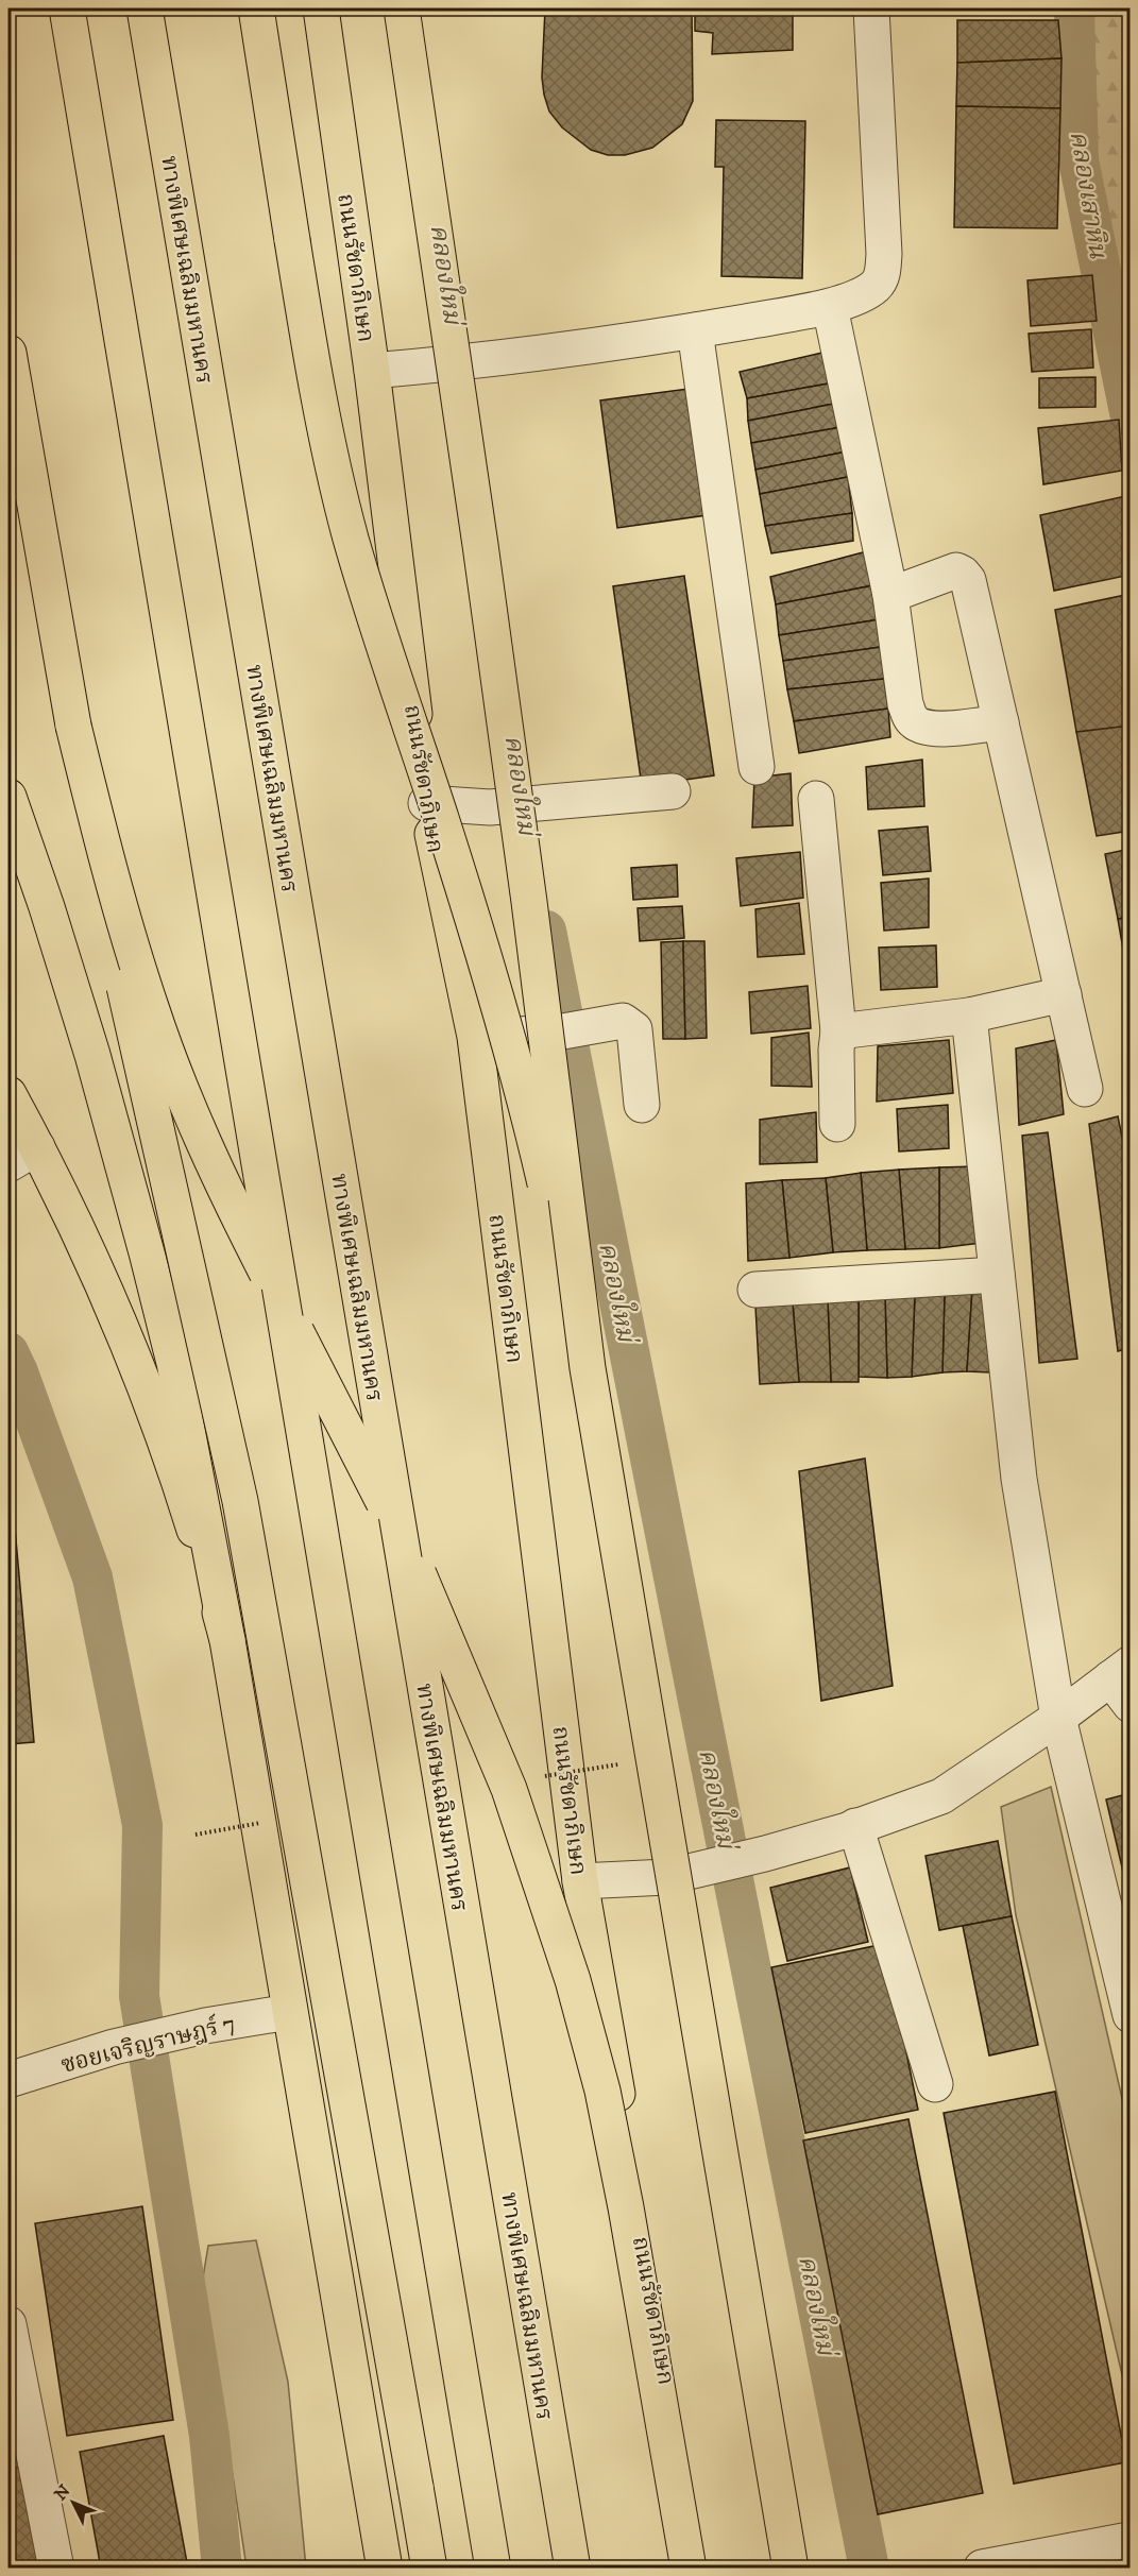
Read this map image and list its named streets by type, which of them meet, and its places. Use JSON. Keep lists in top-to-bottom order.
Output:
{
  "streets": {
    "main road": ["ถนนรัชดาภิเษก", "ทางพิเศษเฉลิมมหานคร"],
    "street": ["ซอยเจริญราษฎร์ 7"]
  },
  "water": ["คลองเสาหิน", "คลองใหม่"],
  "north": "top left"
}
